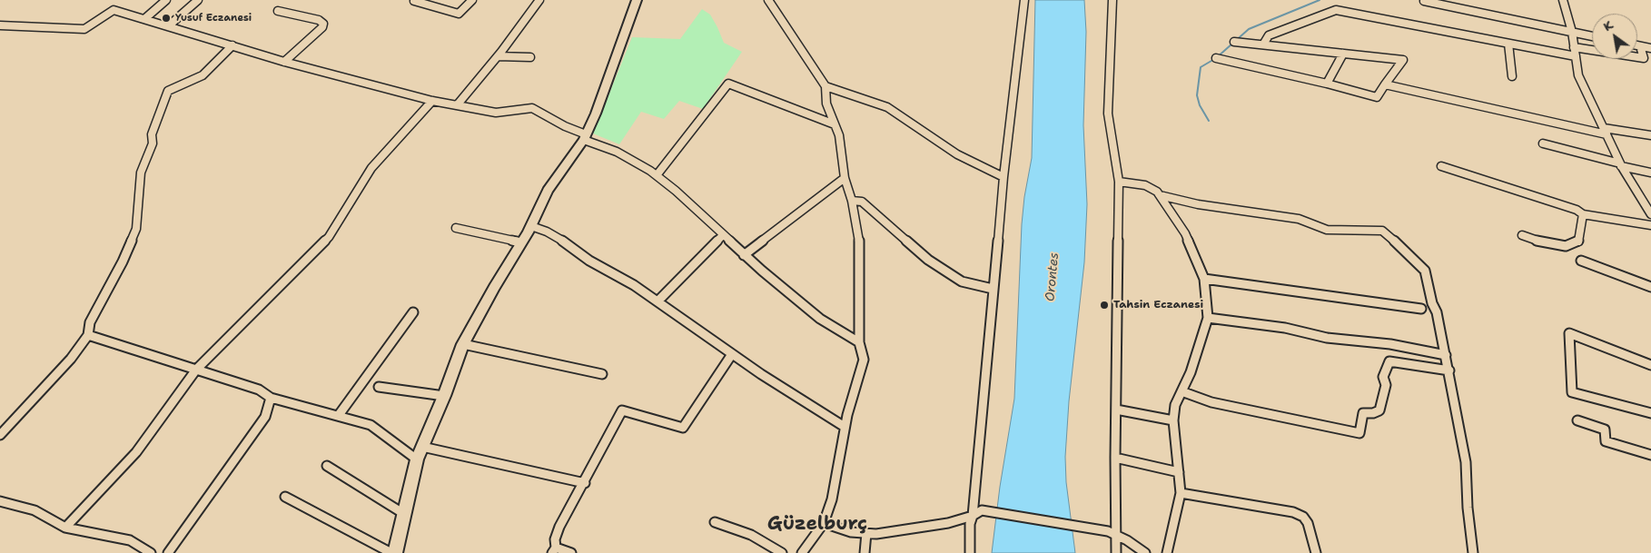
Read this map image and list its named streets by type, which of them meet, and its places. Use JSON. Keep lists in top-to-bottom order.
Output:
{
  "districts": ["Güzelburç"],
  "water": ["Orontes"],
  "places": ["Yusuf Eczanesi", "Tahsin Eczanesi"],
  "north": "top left"
}
